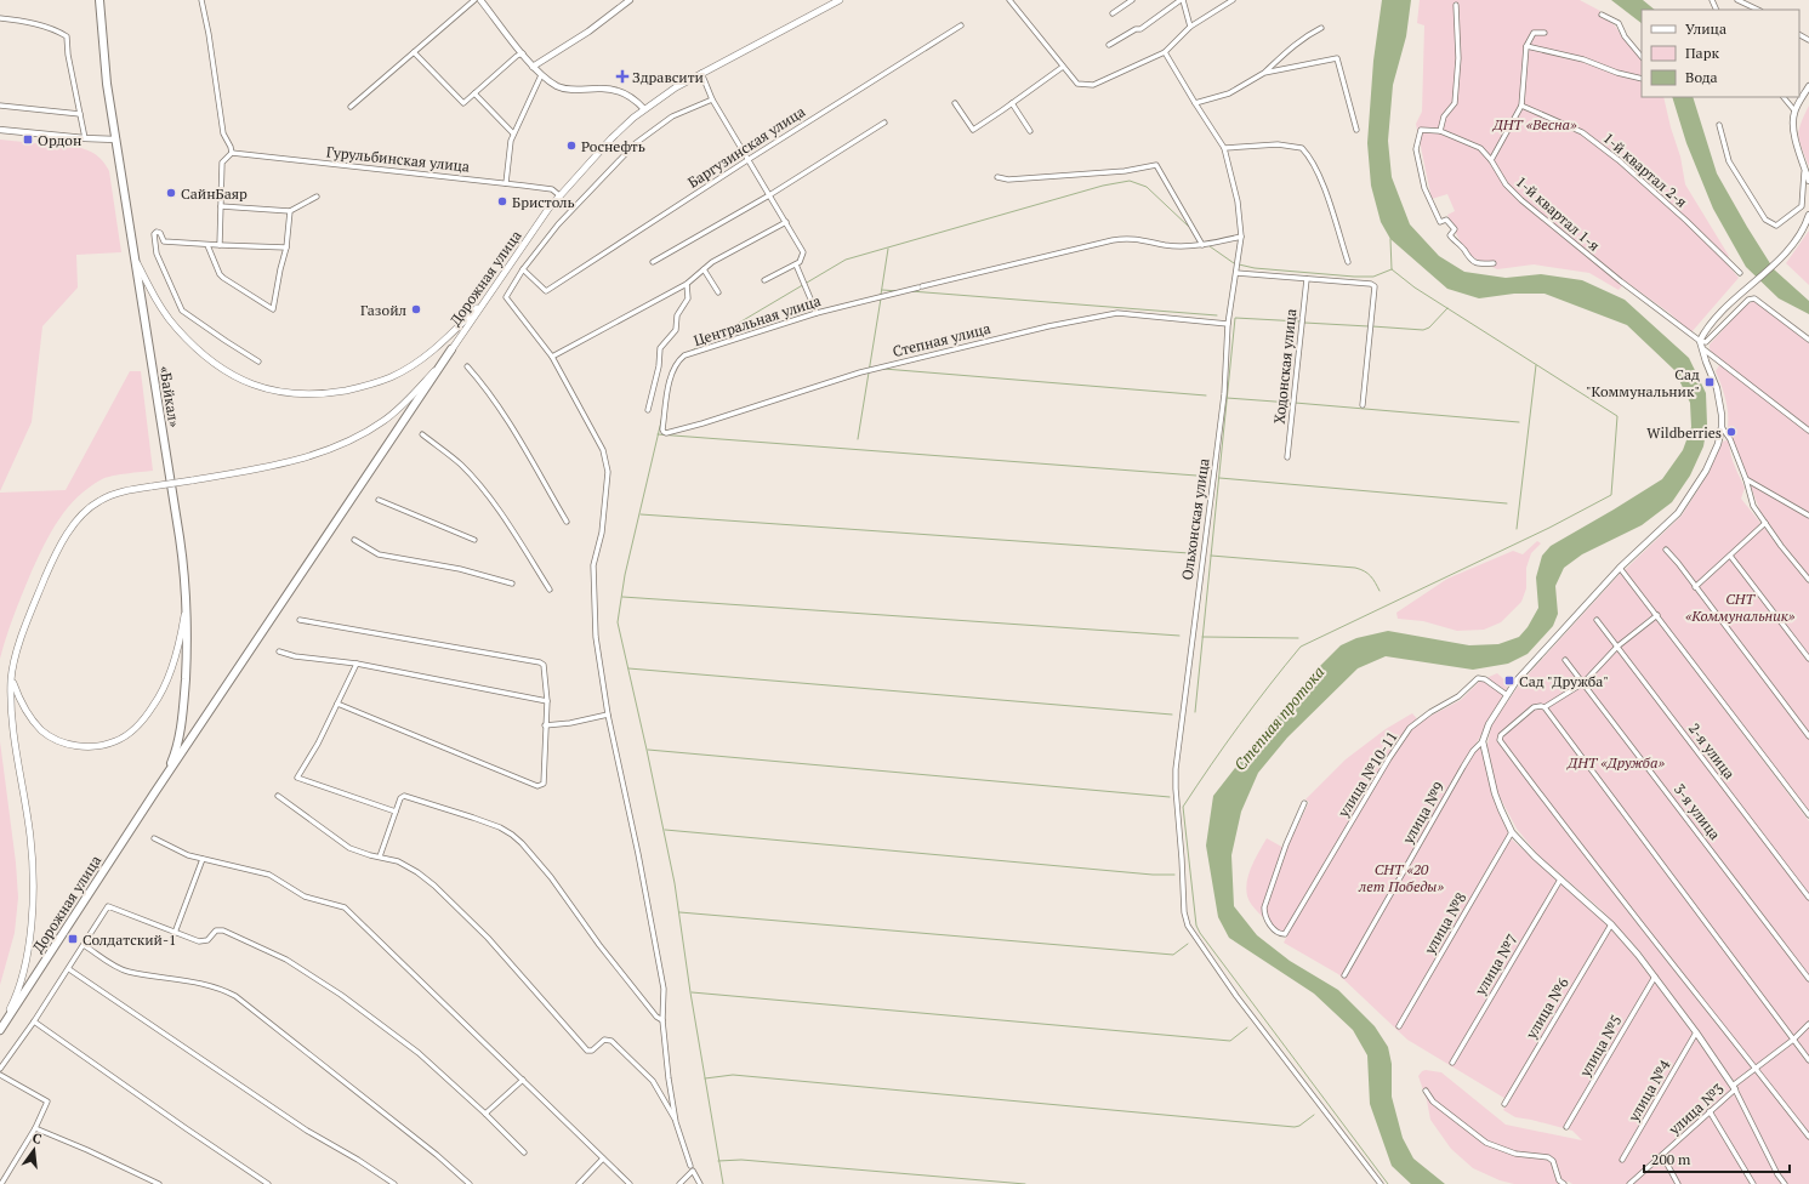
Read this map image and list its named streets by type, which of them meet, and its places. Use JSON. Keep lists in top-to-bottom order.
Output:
{
  "streets": {
    "highway": ["Дорожная улица", "«Байкал»"],
    "street": [
      "Баргузинская улица",
      "Гурульбинская улица",
      "1-й квартал 2-я",
      "1-й квартал 1-я",
      "Центральная улица",
      "Степная улица",
      "Ходонская улица",
      "Ольхонская улица",
      "2-я улица",
      "улица №10-11",
      "3-я улица",
      "улица №9",
      "улица №8",
      "улица №7",
      "улица №6",
      "улица №5",
      "улица №4",
      "улица №3"
    ]
  },
  "crossings": [
    ["Гурульбинская улица", "Дорожная улица"],
    ["Дорожная улица", "«Байкал»"],
    ["Центральная улица", "Степная улица"],
    ["Центральная улица", "Ольхонская улица"],
    ["Степная улица", "Ольхонская улица"]
  ],
  "water": ["Степная протока"],
  "parks": [
    "ДНТ «Весна»",
    "СНТ «Коммунальник»",
    "ДНТ «Дружба»",
    "СНТ «20 лет Победы»"
  ],
  "places": {
    "health": ["Здравсити"],
    "transit": [
      "Ордон",
      "Сад \"Коммунальник\"",
      "Сад \"Дружба\"",
      "Солдатский-1"
    ],
    "other": [
      "Роснефть",
      "СайнБаяр",
      "Бристоль",
      "Газойл",
      "Wildberries"
    ]
  },
  "legend": ["Улица", "Парк", "Вода"],
  "scale_bar": "200 m",
  "north": "top"
}
